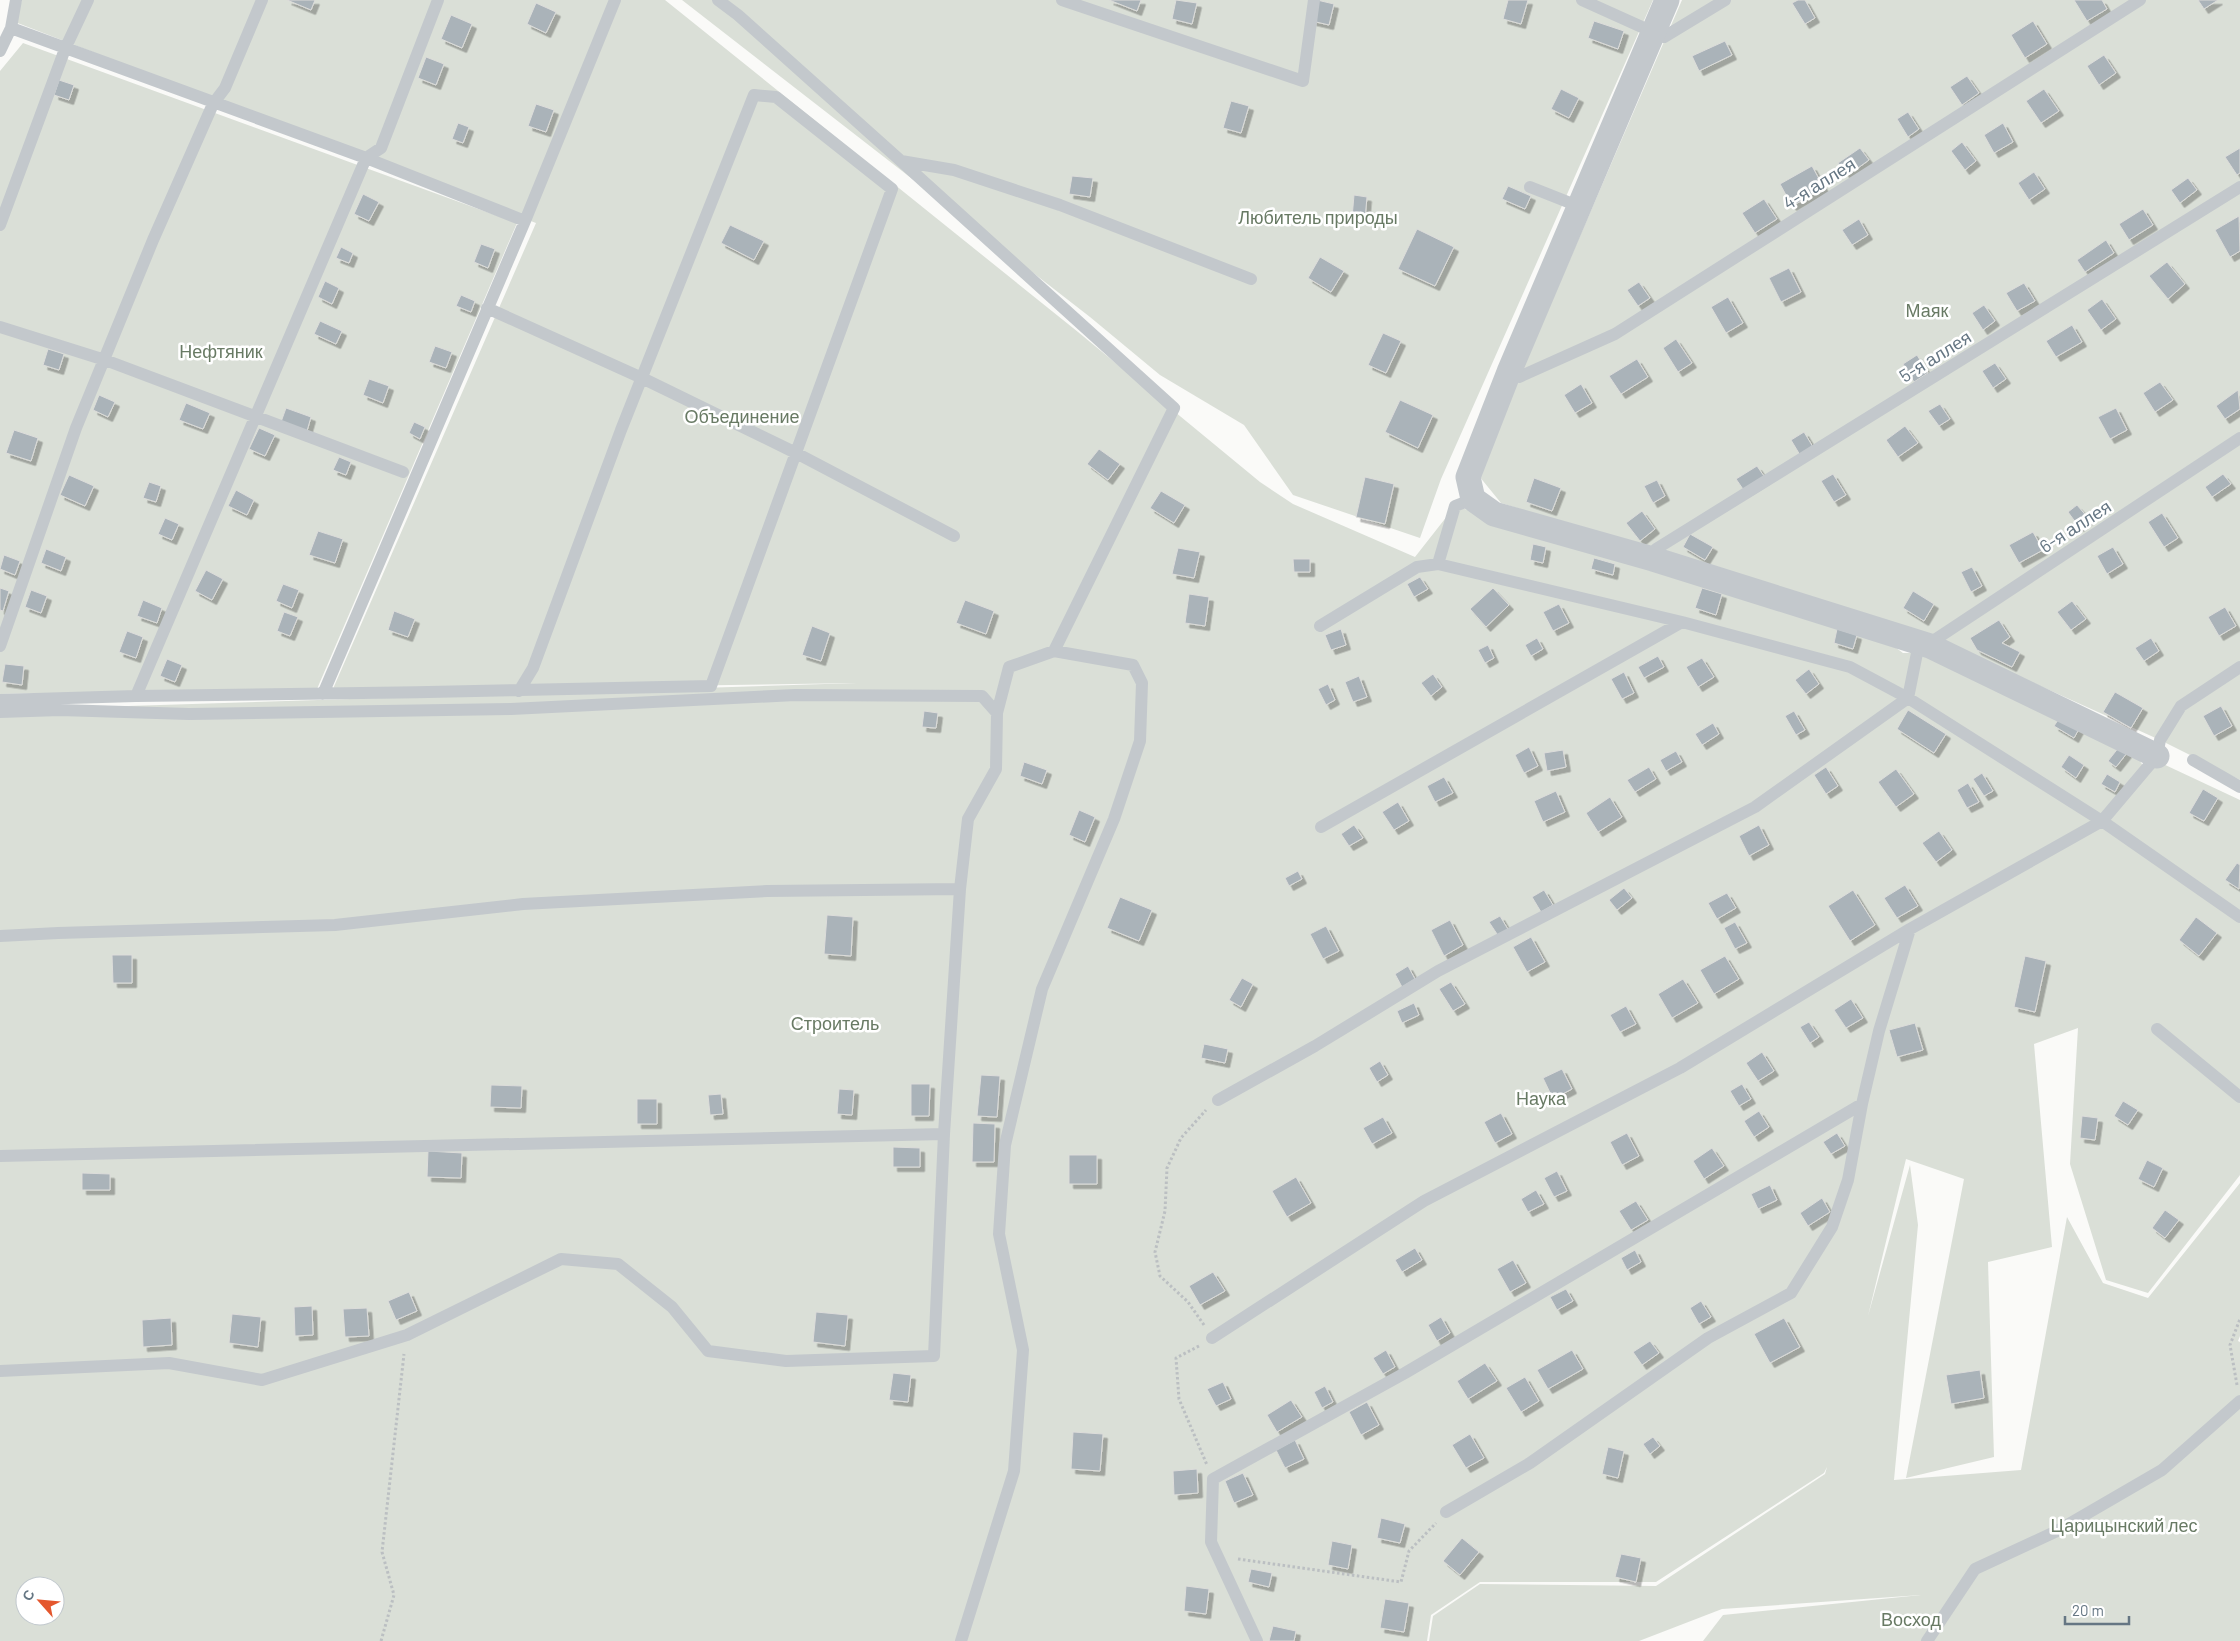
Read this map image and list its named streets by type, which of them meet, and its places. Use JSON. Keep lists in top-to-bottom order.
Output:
{
  "streets": {
    "lane": ["4-я аллея", "5-я аллея", "6-я аллея"]
  },
  "parks": [
    "Любитель природы",
    "Маяк",
    "Нефтяник",
    "Объединение",
    "Строитель",
    "Наука",
    "Царицынский лес",
    "Восход"
  ],
  "scale_bar": "20 m",
  "north": "top left"
}
